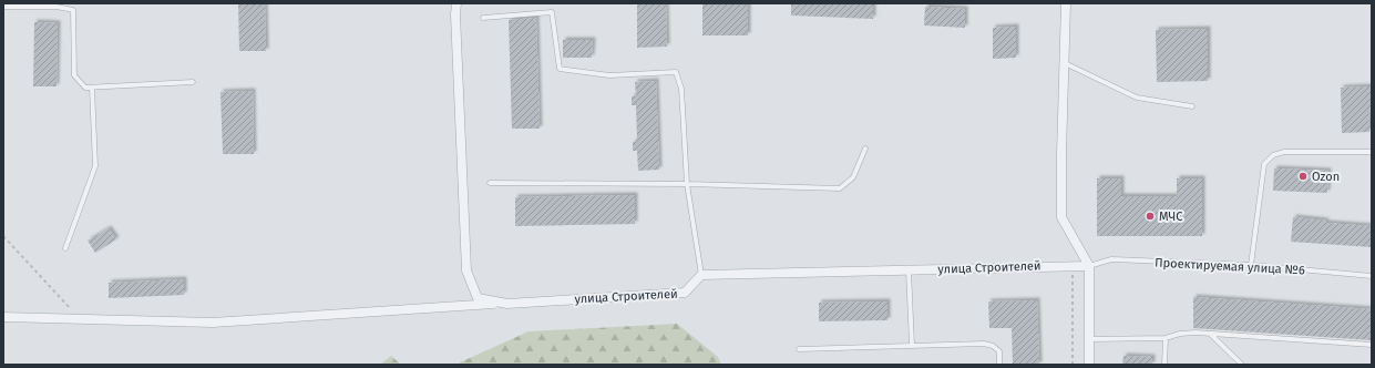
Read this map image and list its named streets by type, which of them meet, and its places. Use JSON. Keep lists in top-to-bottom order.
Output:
{
  "streets": {
    "street": ["улица Строителей"],
    "lane": ["Проектируемая улица №6"]
  },
  "crossings": [
    ["Проектируемая улица №6", "улица Строителей"]
  ],
  "places": ["Ozon", "МЧС"]
}
